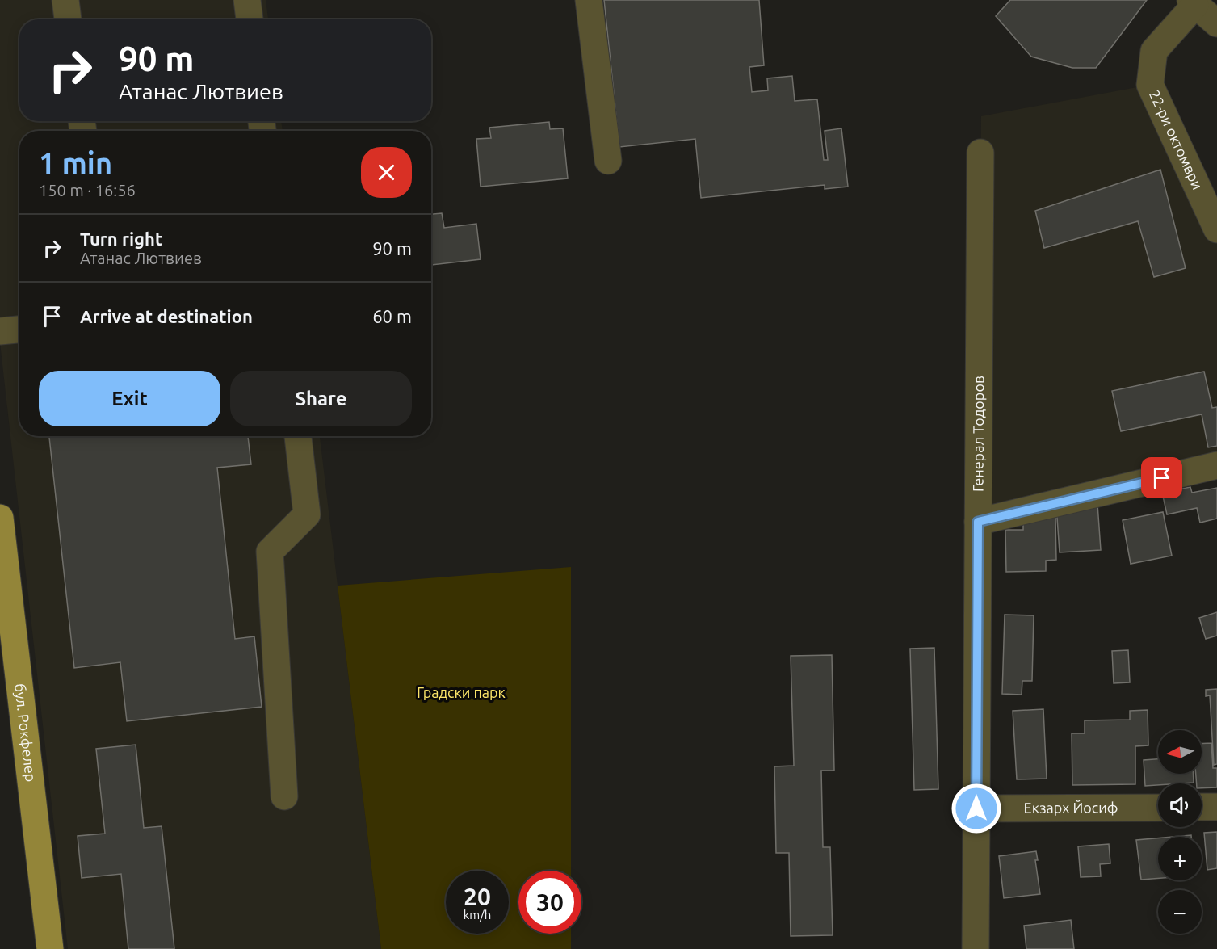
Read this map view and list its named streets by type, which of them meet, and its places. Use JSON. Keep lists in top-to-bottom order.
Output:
{
  "streets": {
    "main road": ["бул. Рокфелер"],
    "street": ["22-ри октомври", "Генерал Тодоров", "Екзарх Йосиф"]
  },
  "crossings": [
    ["Генерал Тодоров", "Екзарх Йосиф"]
  ],
  "parks": ["Градски парк"],
  "north": "left",
  "page": {
    "turn": ["90 m", "Атанас Лютвиев"],
    "heading": ["1 min", "150 m · 16:56"],
    "list": [
      {
        "name": "Turn right",
        "note": "Атанас Лютвиев",
        "value": "90 m"
      },
      {
        "name": "Arrive at destination",
        "value": "60 m"
      }
    ],
    "buttons": ["Exit", "Share"],
    "map_buttons": ["+", "−"],
    "speed": "20 km/h",
    "limit": "30"
  }
}
